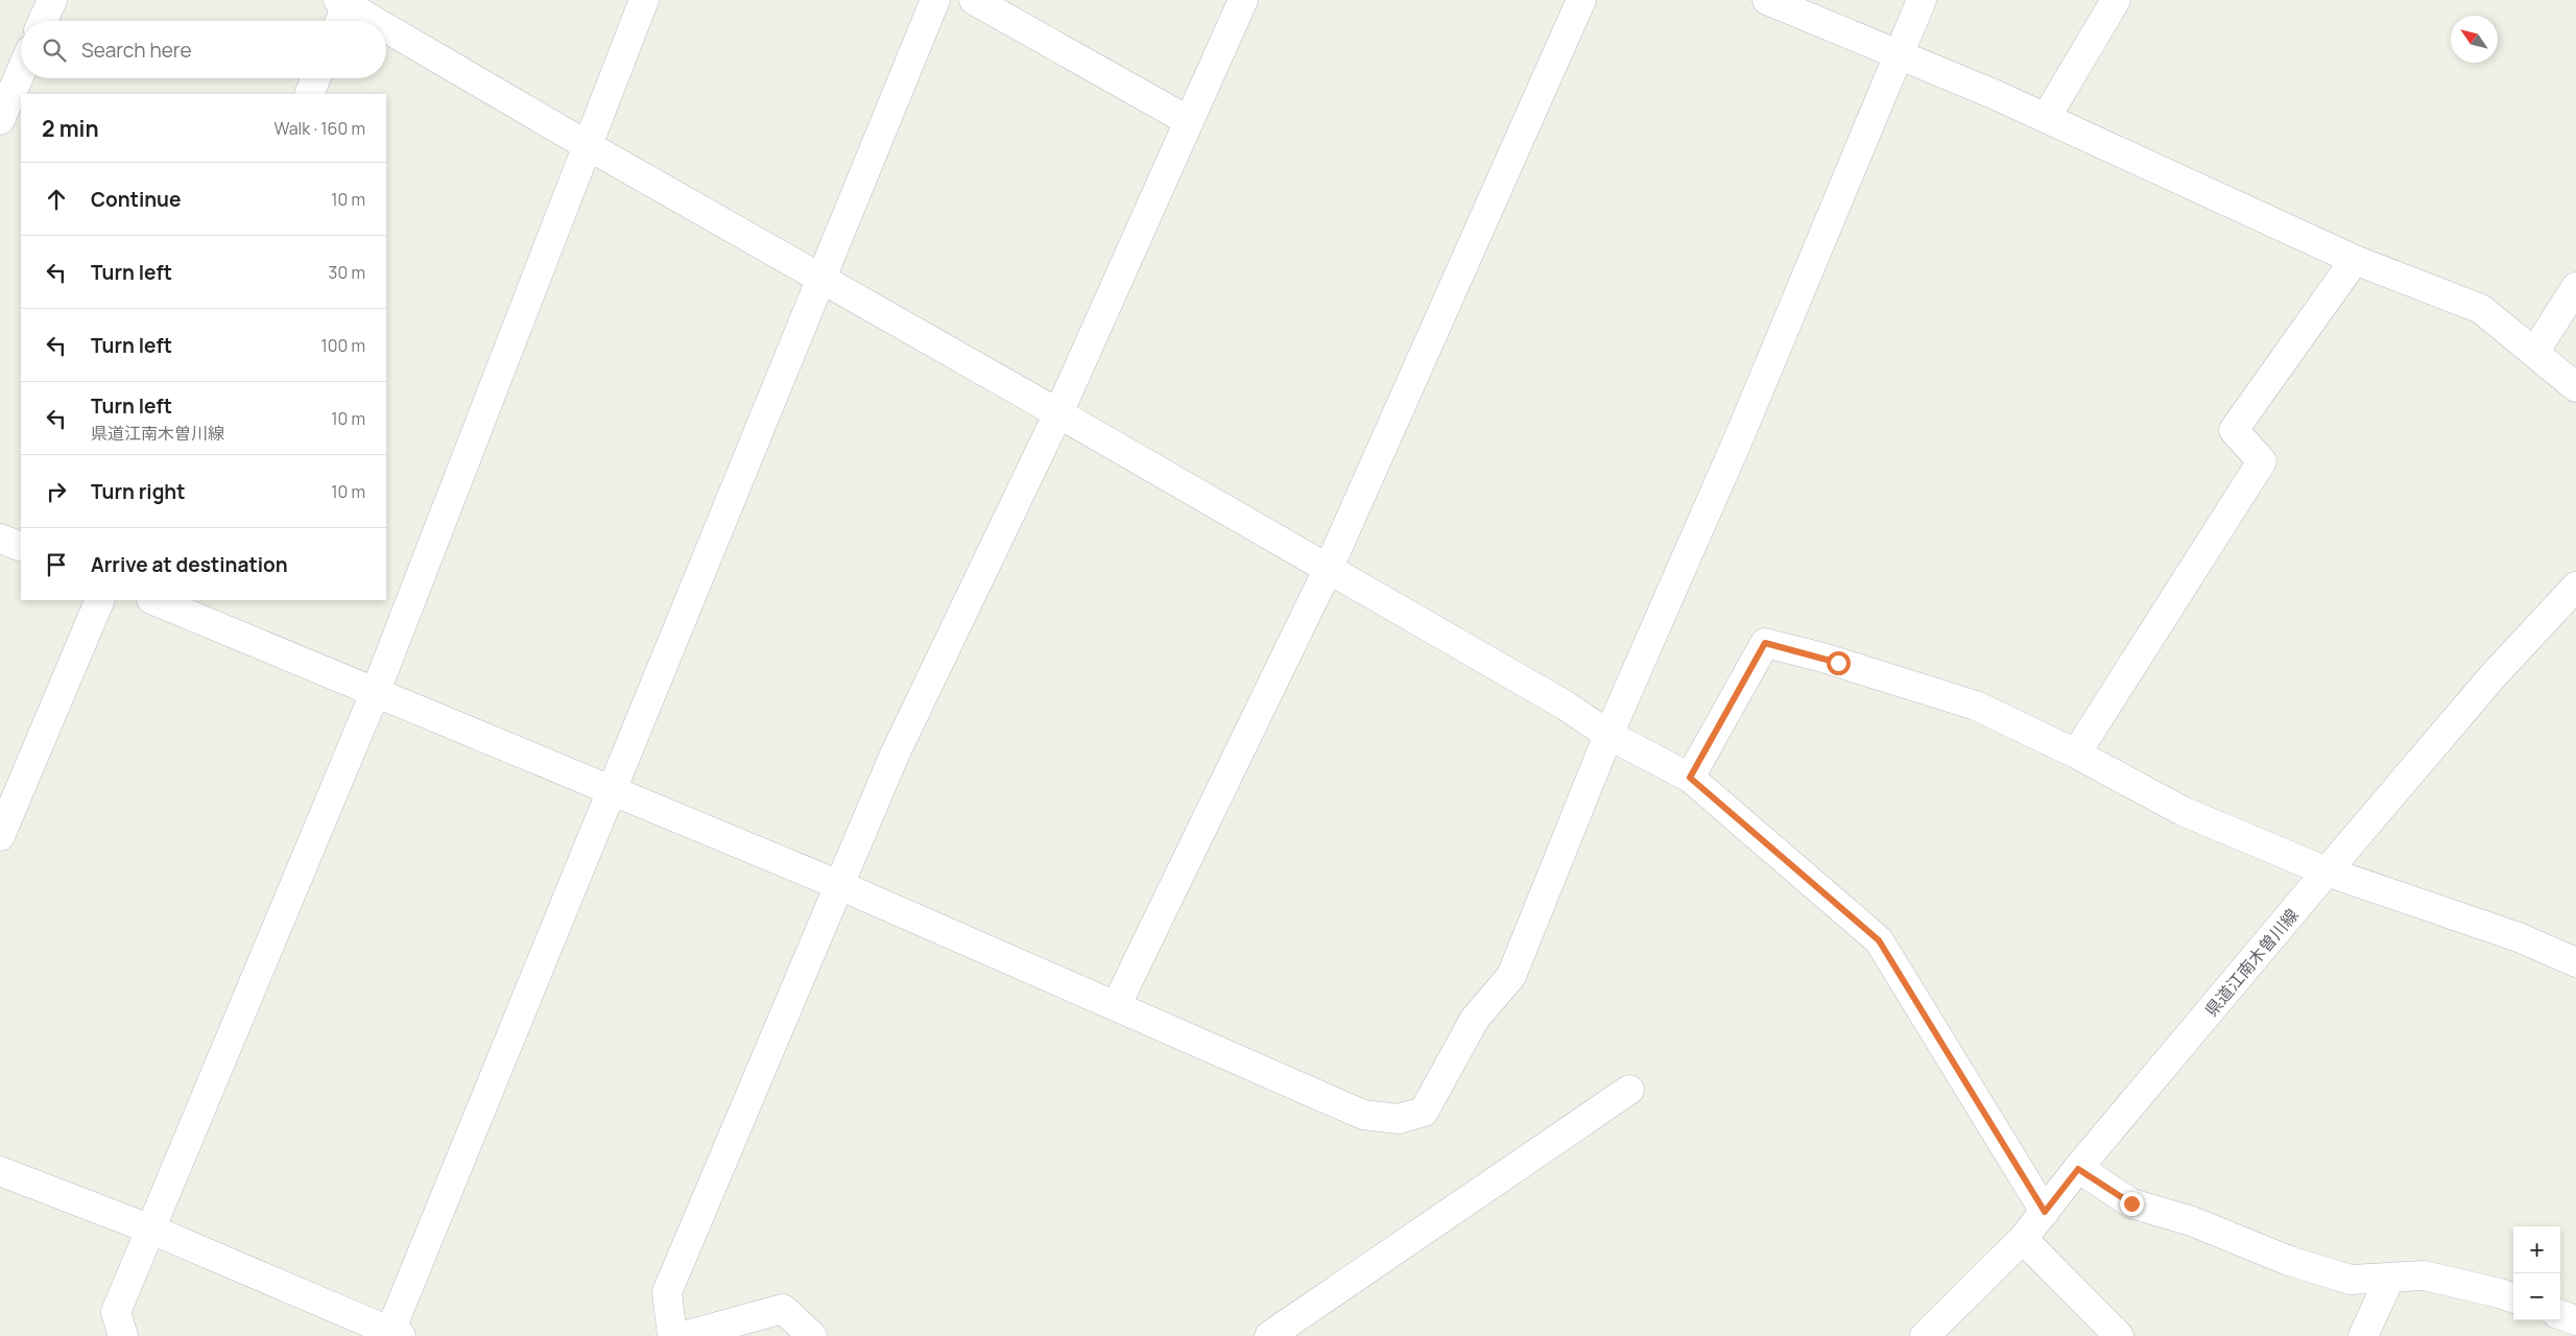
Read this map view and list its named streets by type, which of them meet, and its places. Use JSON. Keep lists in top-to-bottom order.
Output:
{
  "streets": {
    "street": ["県道江南木曽川線"]
  },
  "north": "top left",
  "page": {
    "search": "Search here",
    "heading": ["2 min", "Walk · 160 m"],
    "list": [
      ["Continue", "10 m"],
      ["Turn left", "30 m"],
      ["Turn left", "100 m"],
      ["Turn left", "県道江南木曽川線", "10 m"],
      ["Turn right", "10 m"],
      "Arrive at destination"
    ],
    "map_buttons": ["+", "−"]
  }
}
